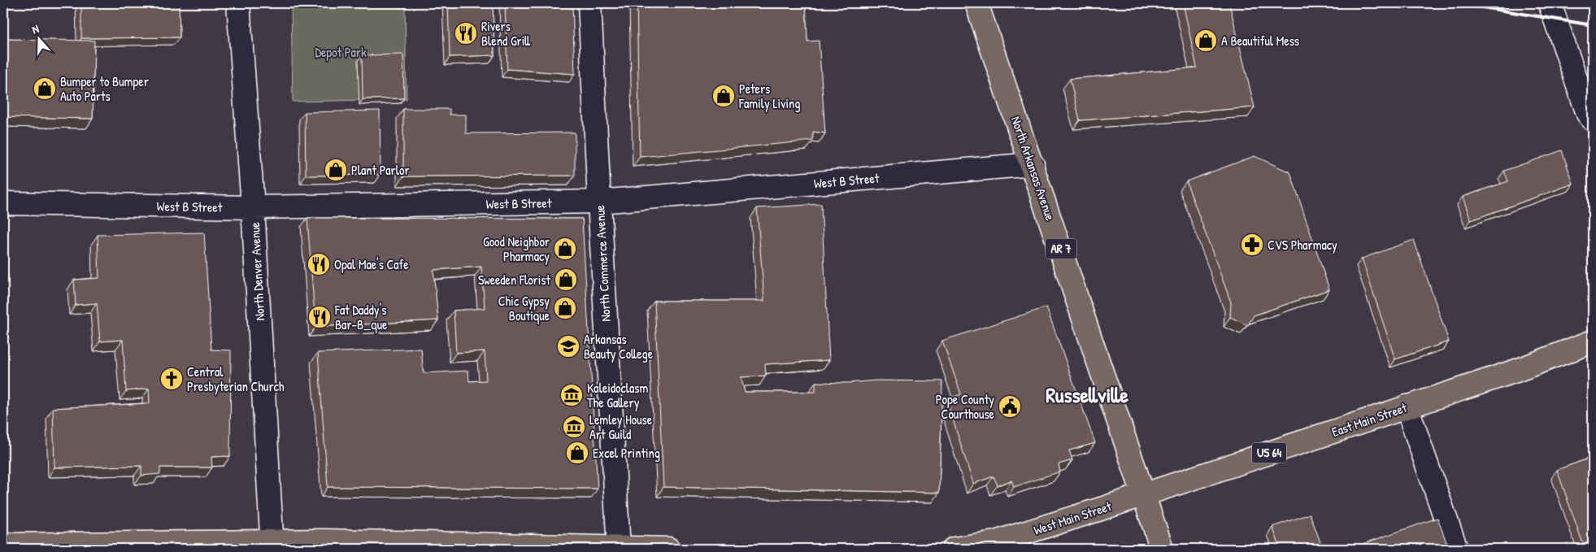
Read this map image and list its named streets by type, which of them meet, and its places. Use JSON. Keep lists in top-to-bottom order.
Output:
{
  "streets": {
    "main road": [
      "North Arkansas Avenue",
      "AR 7",
      "East Main Street",
      "US 64",
      "West Main Street"
    ],
    "street": ["West B Street", "North Commerce Avenue", "North Denver Avenue"]
  },
  "crossings": [
    ["North Arkansas Avenue", "West B Street"],
    ["North Arkansas Avenue", "AR 7"],
    ["North Arkansas Avenue", "East Main Street"],
    ["North Arkansas Avenue", "West Main Street"],
    ["West B Street", "North Commerce Avenue"],
    ["West B Street", "North Denver Avenue"],
    ["AR 7", "East Main Street"],
    ["AR 7", "West Main Street"],
    ["East Main Street", "West Main Street"]
  ],
  "districts": ["Russellville"],
  "parks": ["Depot Park"],
  "places": {
    "restaurant": ["Rivers Blend Grill", "Opal Mae's Cafe", "Fat Daddy's Bar-B_que"],
    "shop": [
      "A Beautiful Mess",
      "Bumper to Bumper Auto Parts",
      "Peters Family Living",
      "Plant Parlor",
      "Good Neighbor Pharmacy",
      "Sweeden Florist",
      "Chic Gypsy Boutique",
      "Excel Printing"
    ],
    "pharmacy": ["CVS Pharmacy"],
    "school or university": ["Arkansas Beauty College"],
    "church": ["Central Presbyterian Church"],
    "museum": ["Kaleidoclasm The Gallery", "Lemley House Art Guild"],
    "public building": ["Pope County Courthouse"]
  },
  "north": "top"
}
